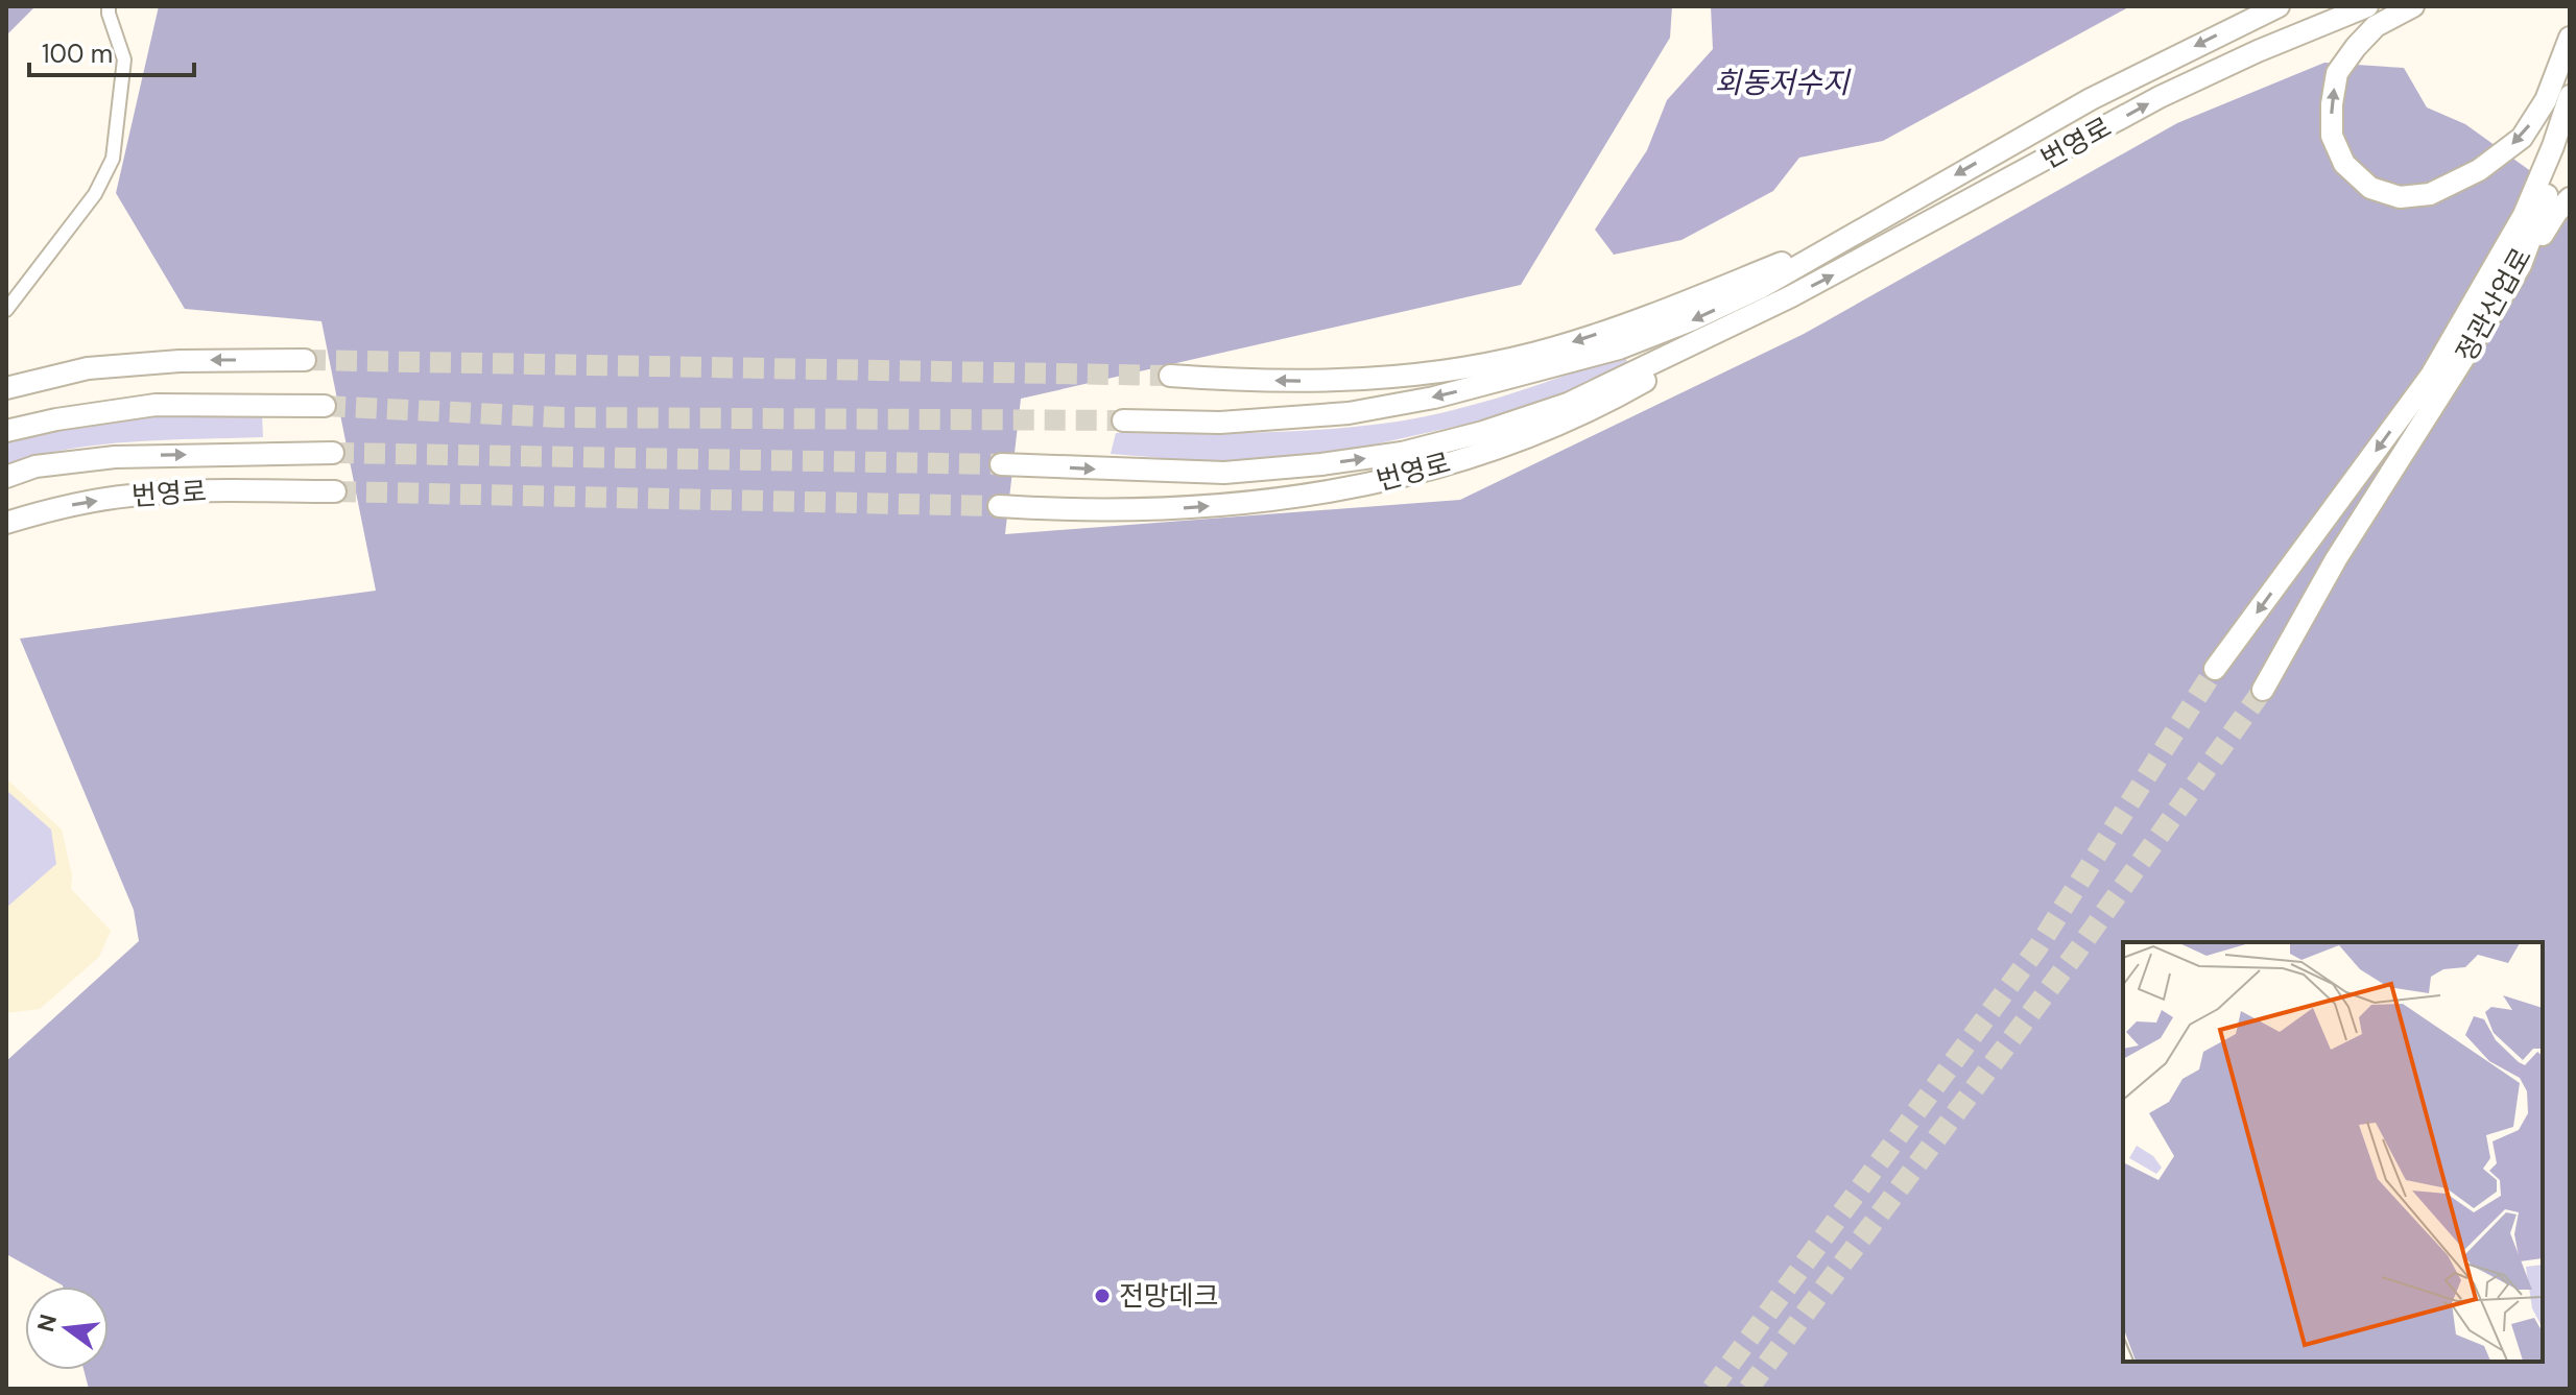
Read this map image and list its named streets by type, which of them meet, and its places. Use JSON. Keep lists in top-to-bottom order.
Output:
{
  "streets": {
    "highway": ["번영로", "정관산업로"]
  },
  "water": ["회동저수지"],
  "places": ["전망데크"],
  "scale_bar": "100 m",
  "north": "left"
}
